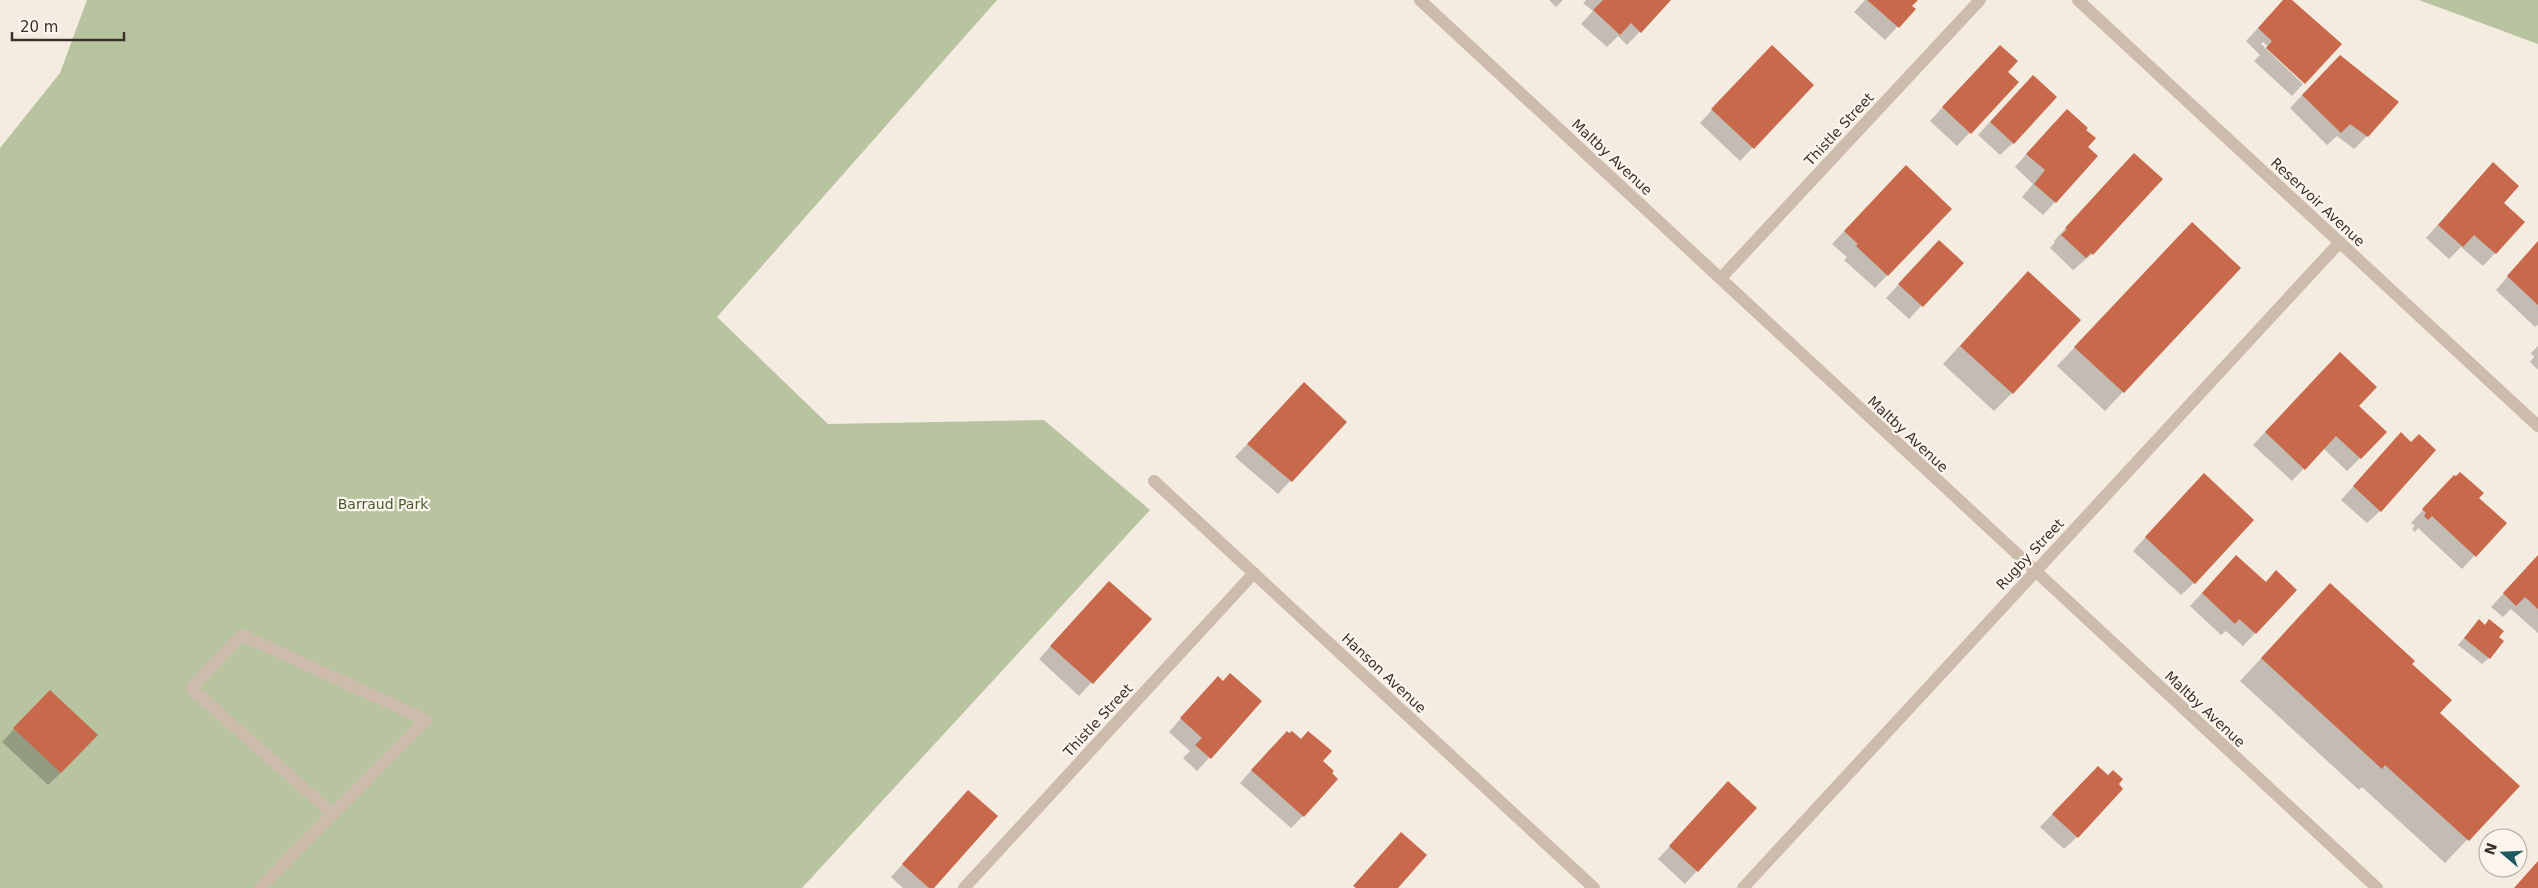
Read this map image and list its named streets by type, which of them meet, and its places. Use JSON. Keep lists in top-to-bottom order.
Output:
{
  "streets": {
    "street": [
      "Thistle Street",
      "Maltby Avenue",
      "Reservoir Avenue",
      "Rugby Street",
      "Hanson Avenue"
    ]
  },
  "crossings": [
    ["Thistle Street", "Maltby Avenue"],
    ["Thistle Street", "Hanson Avenue"],
    ["Maltby Avenue", "Rugby Street"],
    ["Reservoir Avenue", "Rugby Street"]
  ],
  "parks": ["Barraud Park"],
  "scale_bar": "20 m",
  "north": "left"
}
